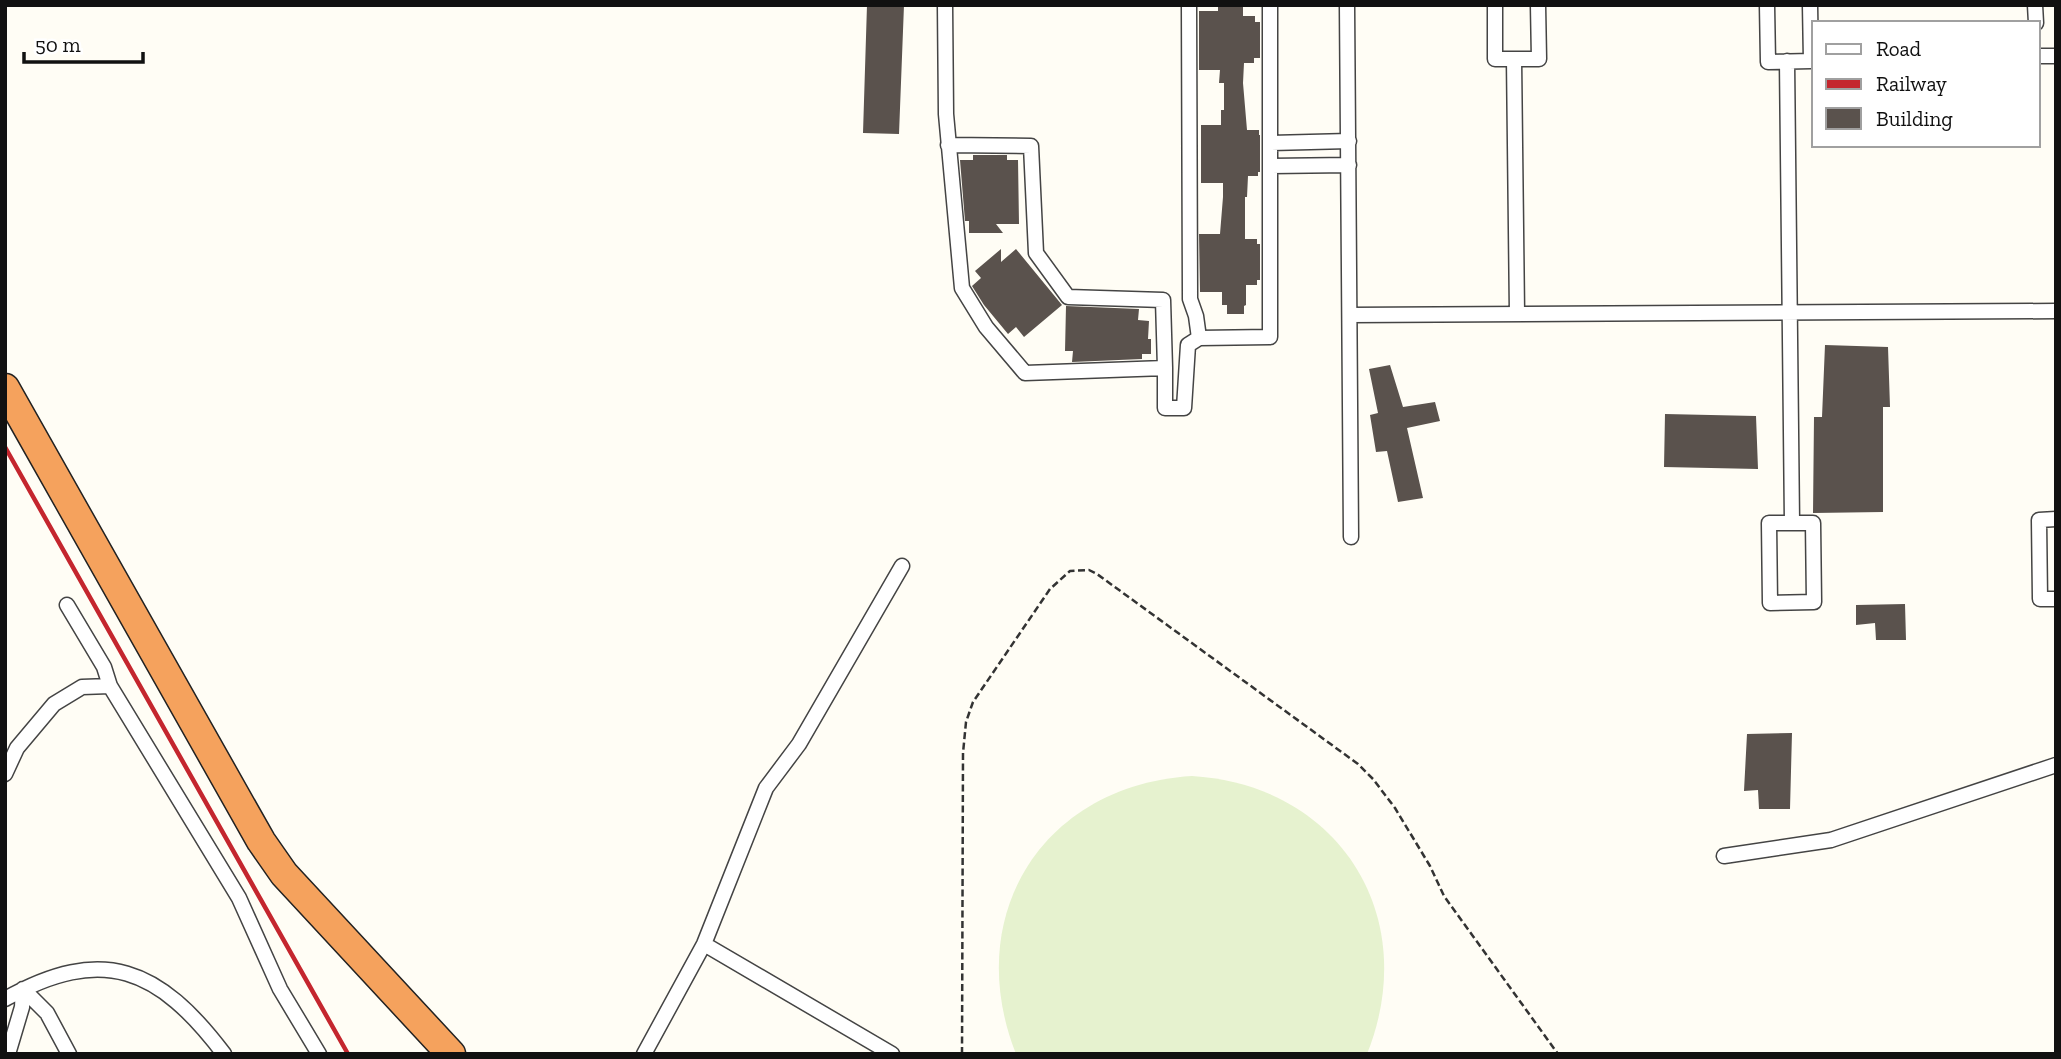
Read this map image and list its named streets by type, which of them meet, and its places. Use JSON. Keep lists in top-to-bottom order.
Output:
{
  "legend": ["Road", "Railway", "Building"],
  "scale_bar": "50 m"
}
